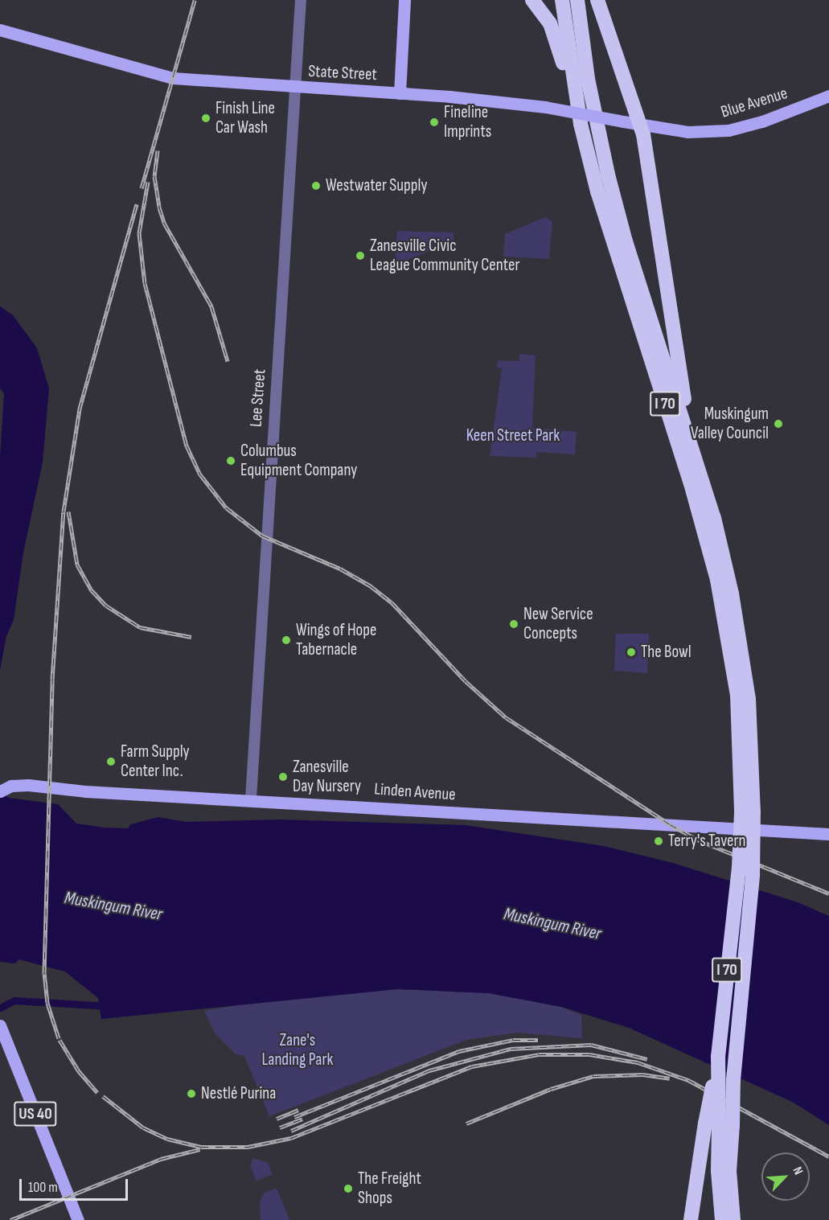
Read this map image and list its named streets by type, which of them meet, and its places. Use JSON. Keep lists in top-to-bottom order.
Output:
{
  "streets": {
    "highway": ["I 70"],
    "main road": [
      "State Street",
      "Blue Avenue",
      "Linden Avenue",
      "US 40"
    ],
    "street": ["Lee Street"]
  },
  "crossings": [
    ["State Street", "Blue Avenue"],
    ["State Street", "Lee Street"],
    ["Lee Street", "Linden Avenue"]
  ],
  "water": ["Muskingum River"],
  "parks": ["Keen Street Park", "Zane's Landing Park"],
  "places": [
    "Finish Line Car Wash",
    "Fineline Imprints",
    "Westwater Supply",
    "Zanesville Civic League Community Center",
    "Muskingum Valley Council",
    "Columbus Equipment Company",
    "New Service Concepts",
    "Wings of Hope Tabernacle",
    "The Bowl",
    "Farm Supply Center Inc.",
    "Zanesville Day Nursery",
    "Terry's Tavern",
    "Nestlé Purina",
    "The Freight Shops"
  ],
  "scale_bar": "100 m",
  "north": "top right"
}
